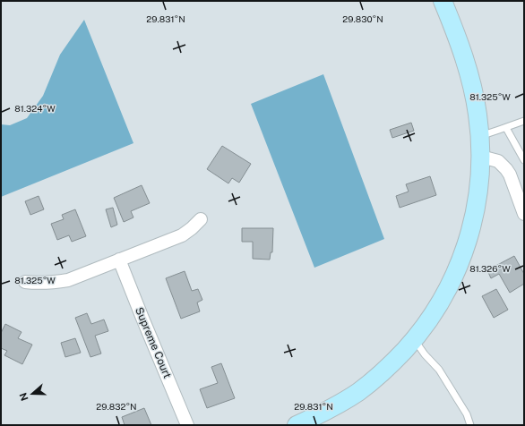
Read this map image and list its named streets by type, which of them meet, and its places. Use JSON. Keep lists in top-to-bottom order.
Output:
{
  "streets": {
    "street": ["Supreme Court"]
  },
  "north": "left",
  "coordinates": [
    "29.831°N",
    "29.830°N",
    "81.325°W",
    "81.324°W",
    "81.326°W",
    "29.832°N"
  ]
}
